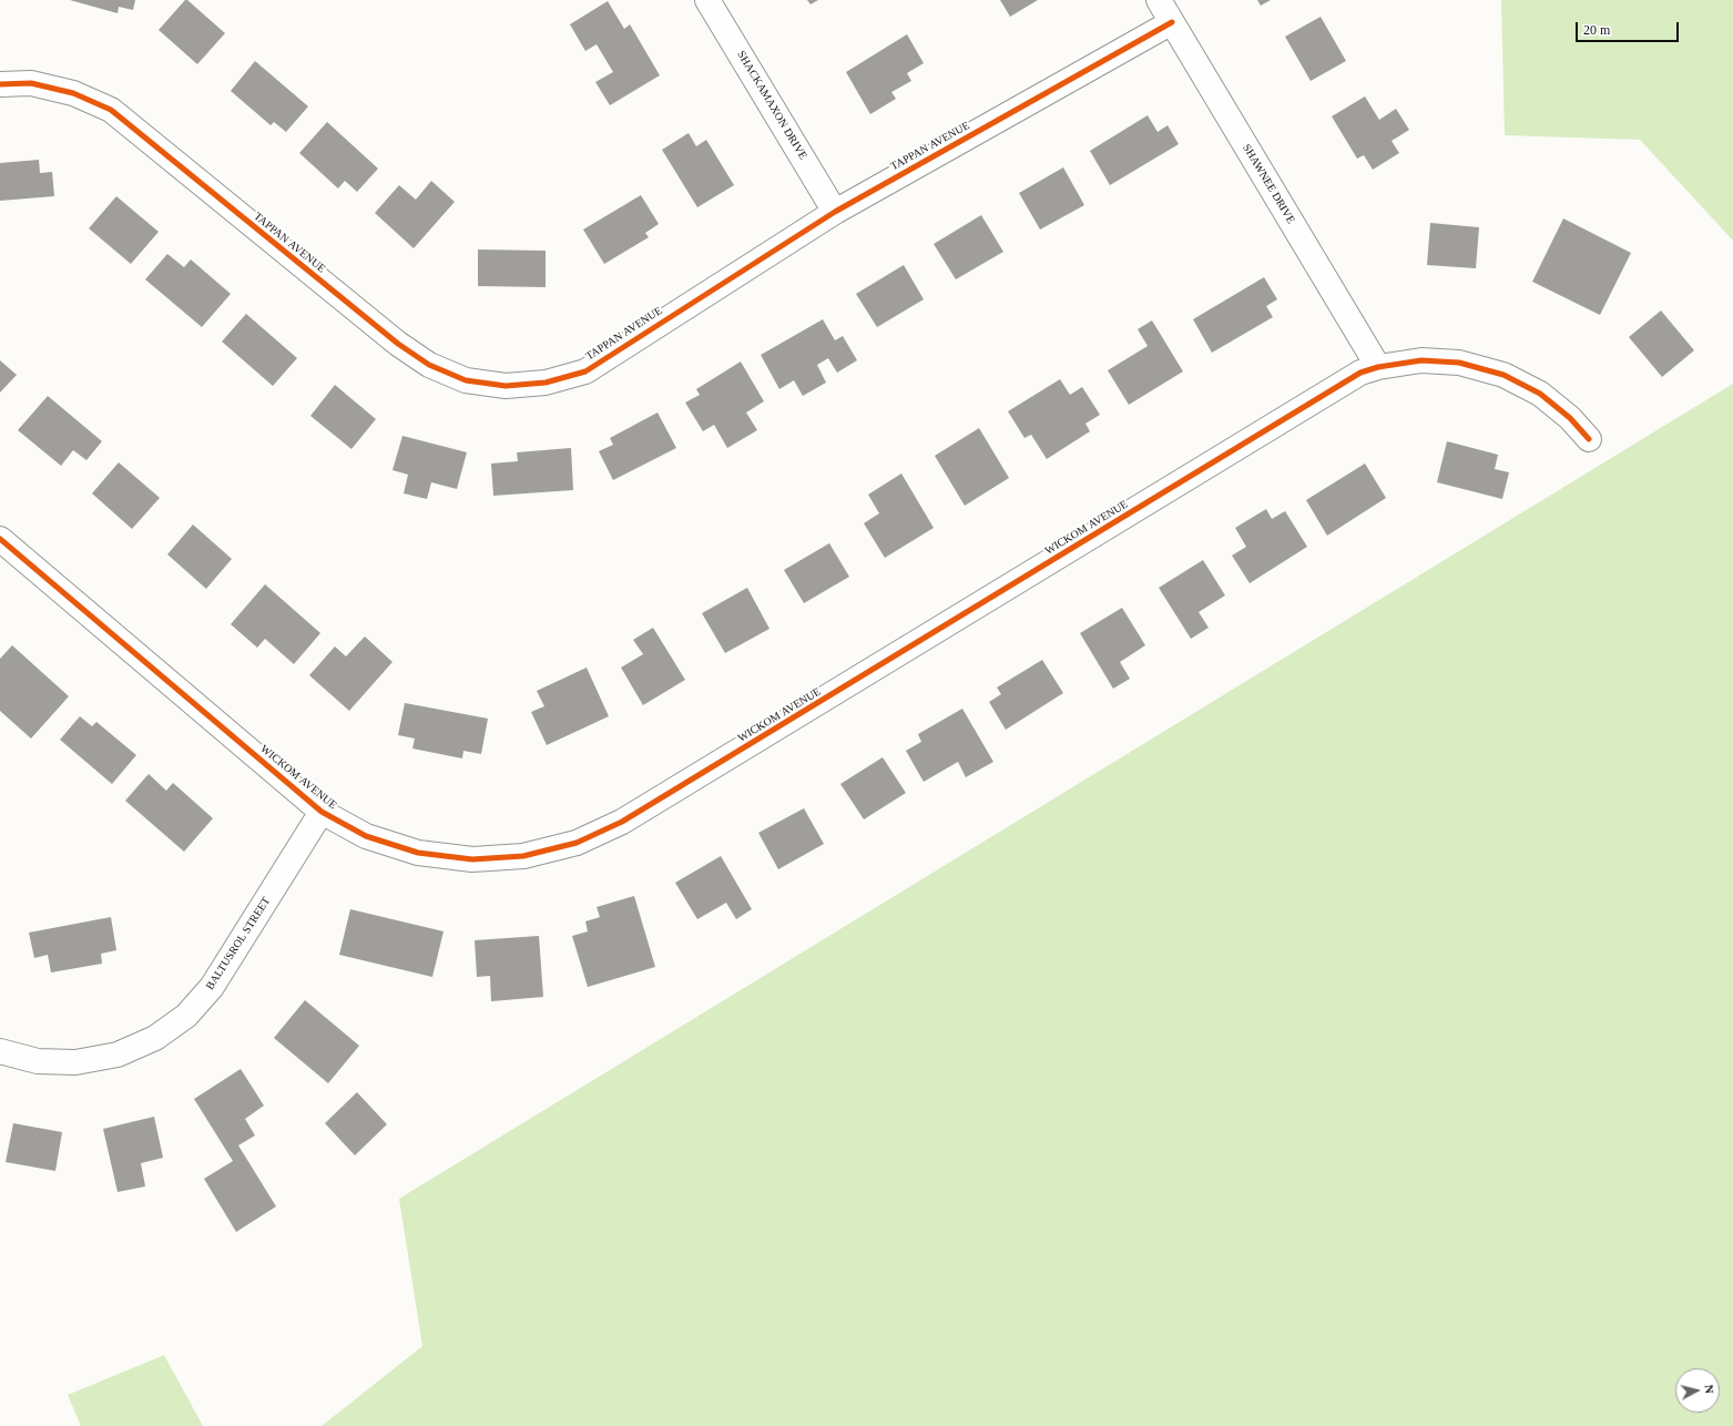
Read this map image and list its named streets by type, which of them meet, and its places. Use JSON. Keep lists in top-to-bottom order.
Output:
{
  "streets": {
    "street": [
      "SHACKAMAXON DRIVE",
      "TAPPAN AVENUE",
      "SHAWNEE DRIVE",
      "WICKOM AVENUE",
      "BALTUSROL STREET"
    ]
  },
  "crossings": [
    ["SHACKAMAXON DRIVE", "TAPPAN AVENUE"],
    ["TAPPAN AVENUE", "SHAWNEE DRIVE"],
    ["SHAWNEE DRIVE", "WICKOM AVENUE"],
    ["WICKOM AVENUE", "BALTUSROL STREET"]
  ],
  "scale_bar": "20 m",
  "north": "right"
}
